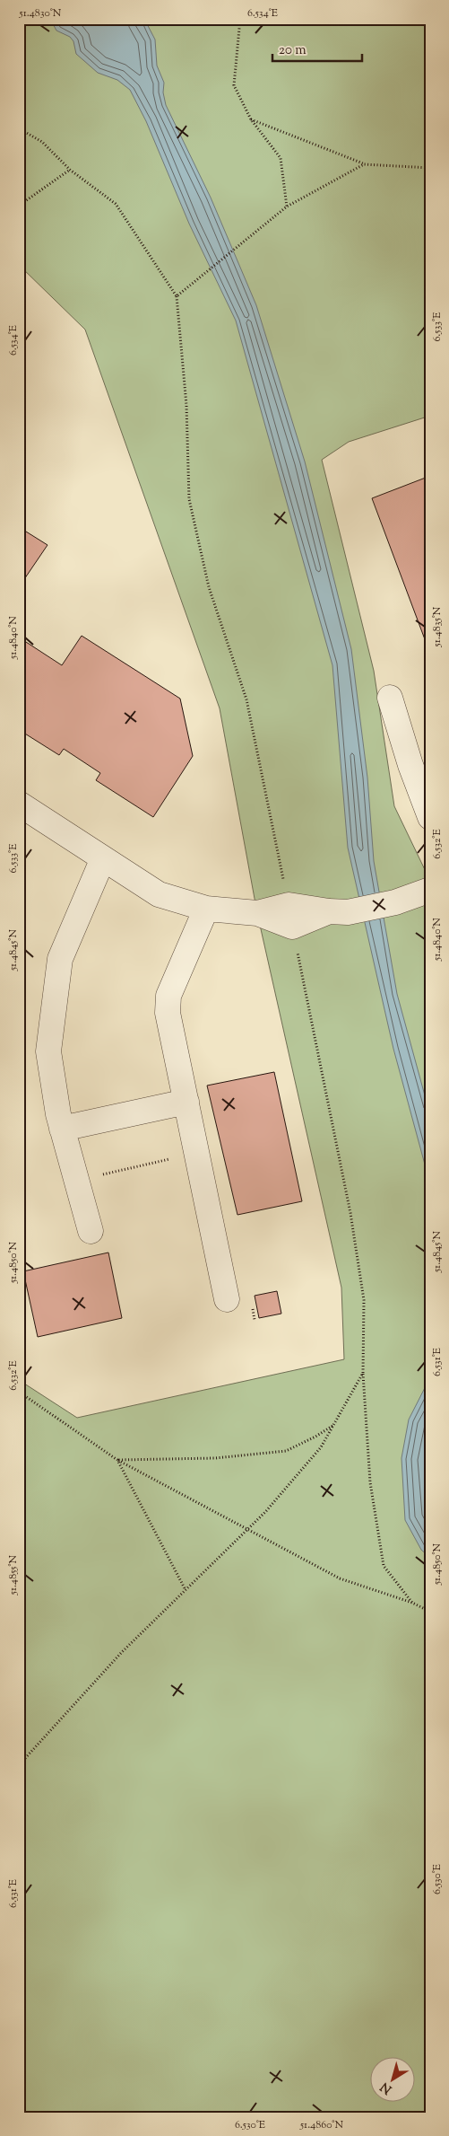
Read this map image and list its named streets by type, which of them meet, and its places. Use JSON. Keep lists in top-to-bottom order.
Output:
{
  "scale_bar": "20 m",
  "north": "bottom left",
  "coordinates": [
    "51.4830°N",
    "6.534°E",
    "6.533°E",
    "51.4835°N",
    "51.4840°N",
    "6.532°E",
    "51.4845°N",
    "51.4850°N",
    "6.531°E",
    "51.4855°N",
    "6.530°E",
    "51.4860°N"
  ]
}
